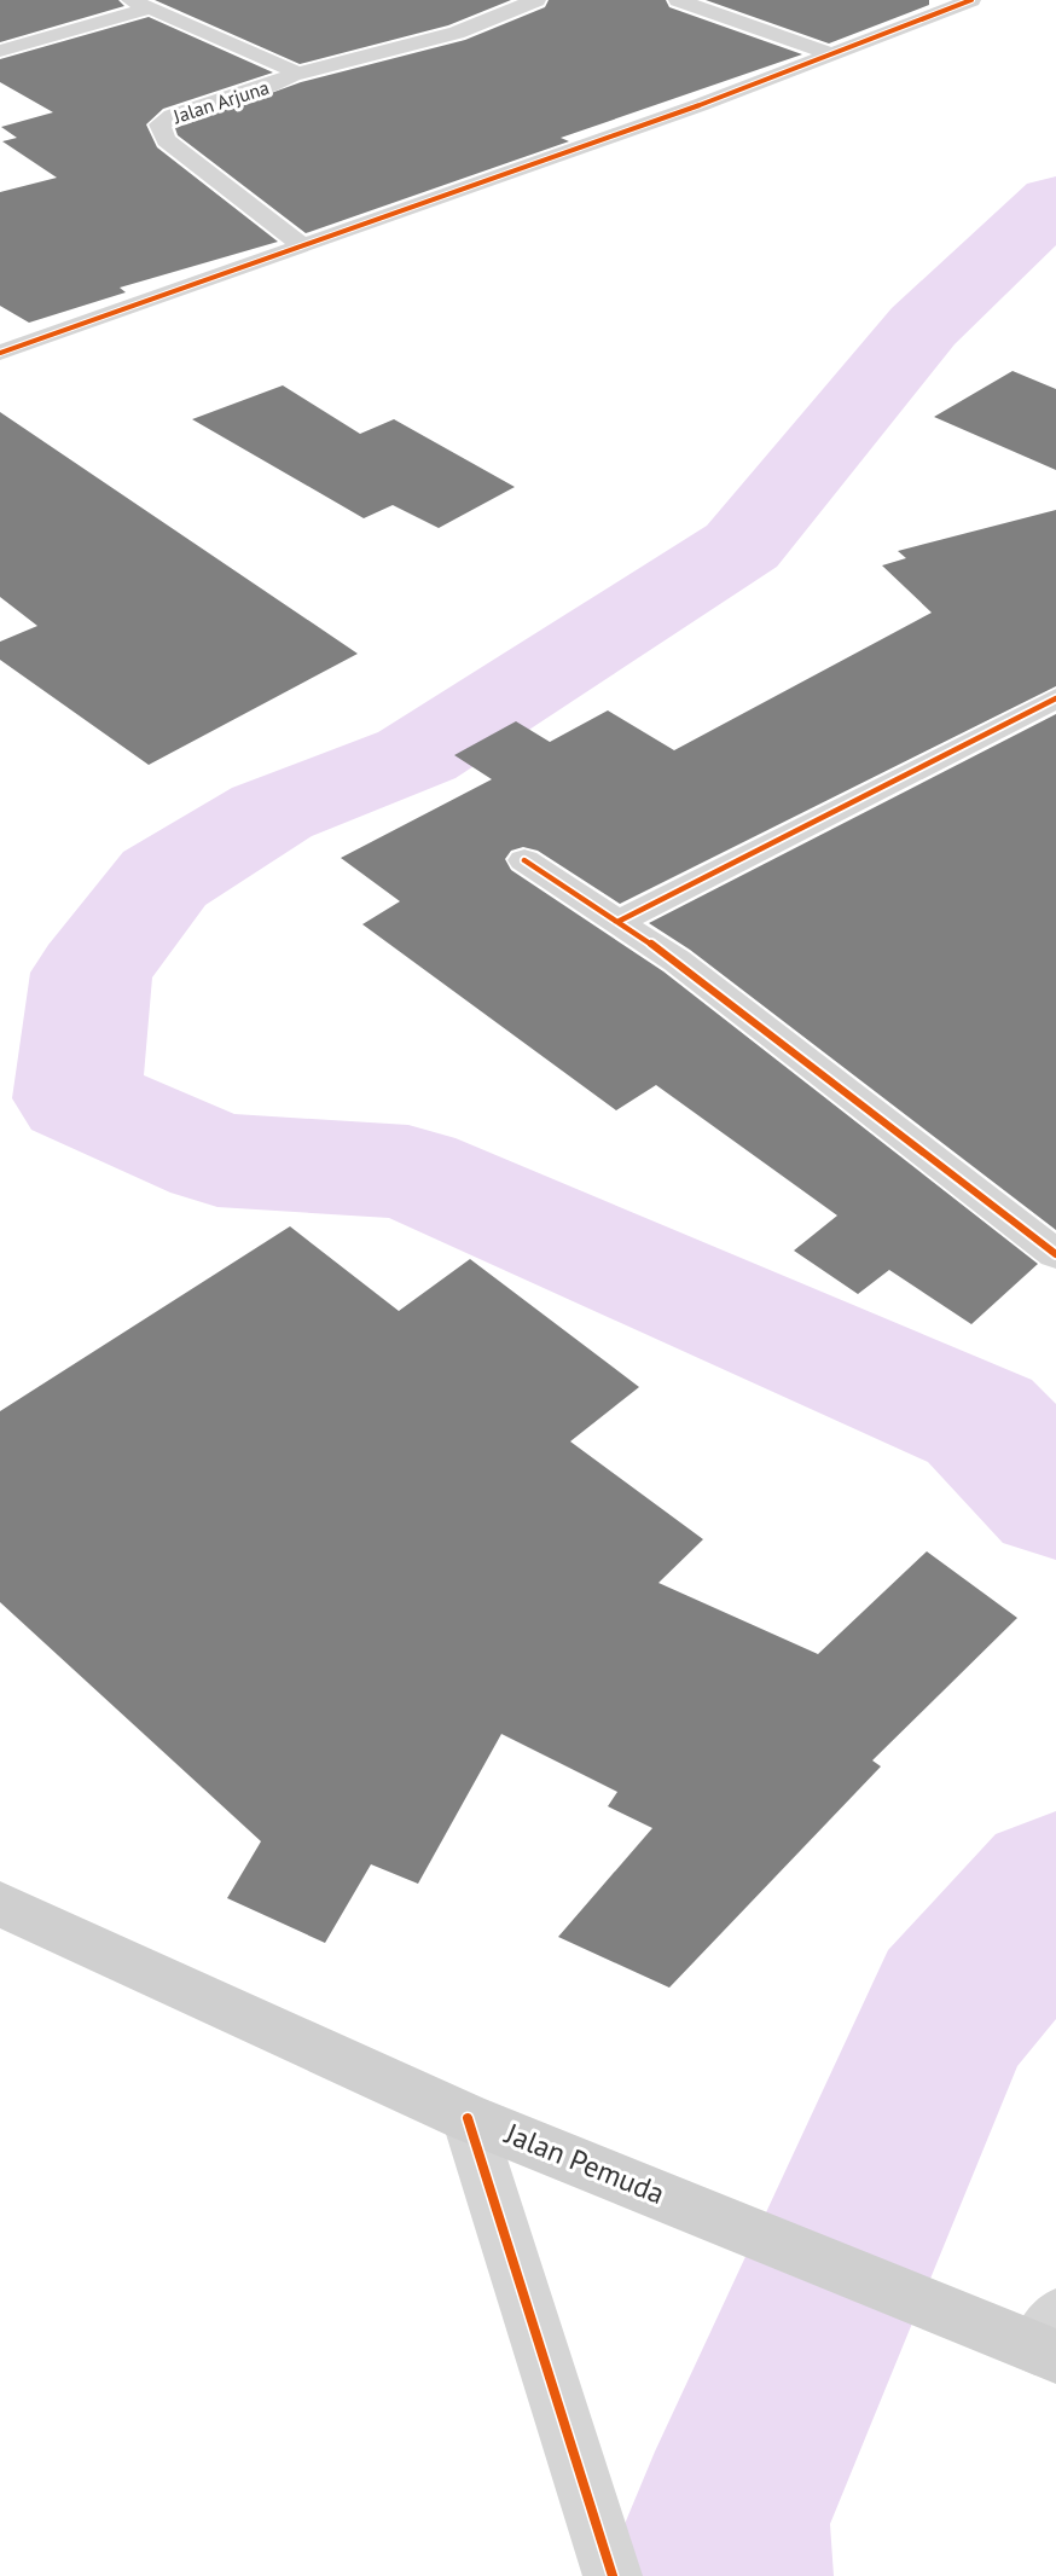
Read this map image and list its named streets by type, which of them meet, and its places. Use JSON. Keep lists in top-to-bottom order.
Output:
{
  "streets": {
    "main road": ["Jalan Pemuda"],
    "street": ["Jalan Arjuna"]
  }
}
